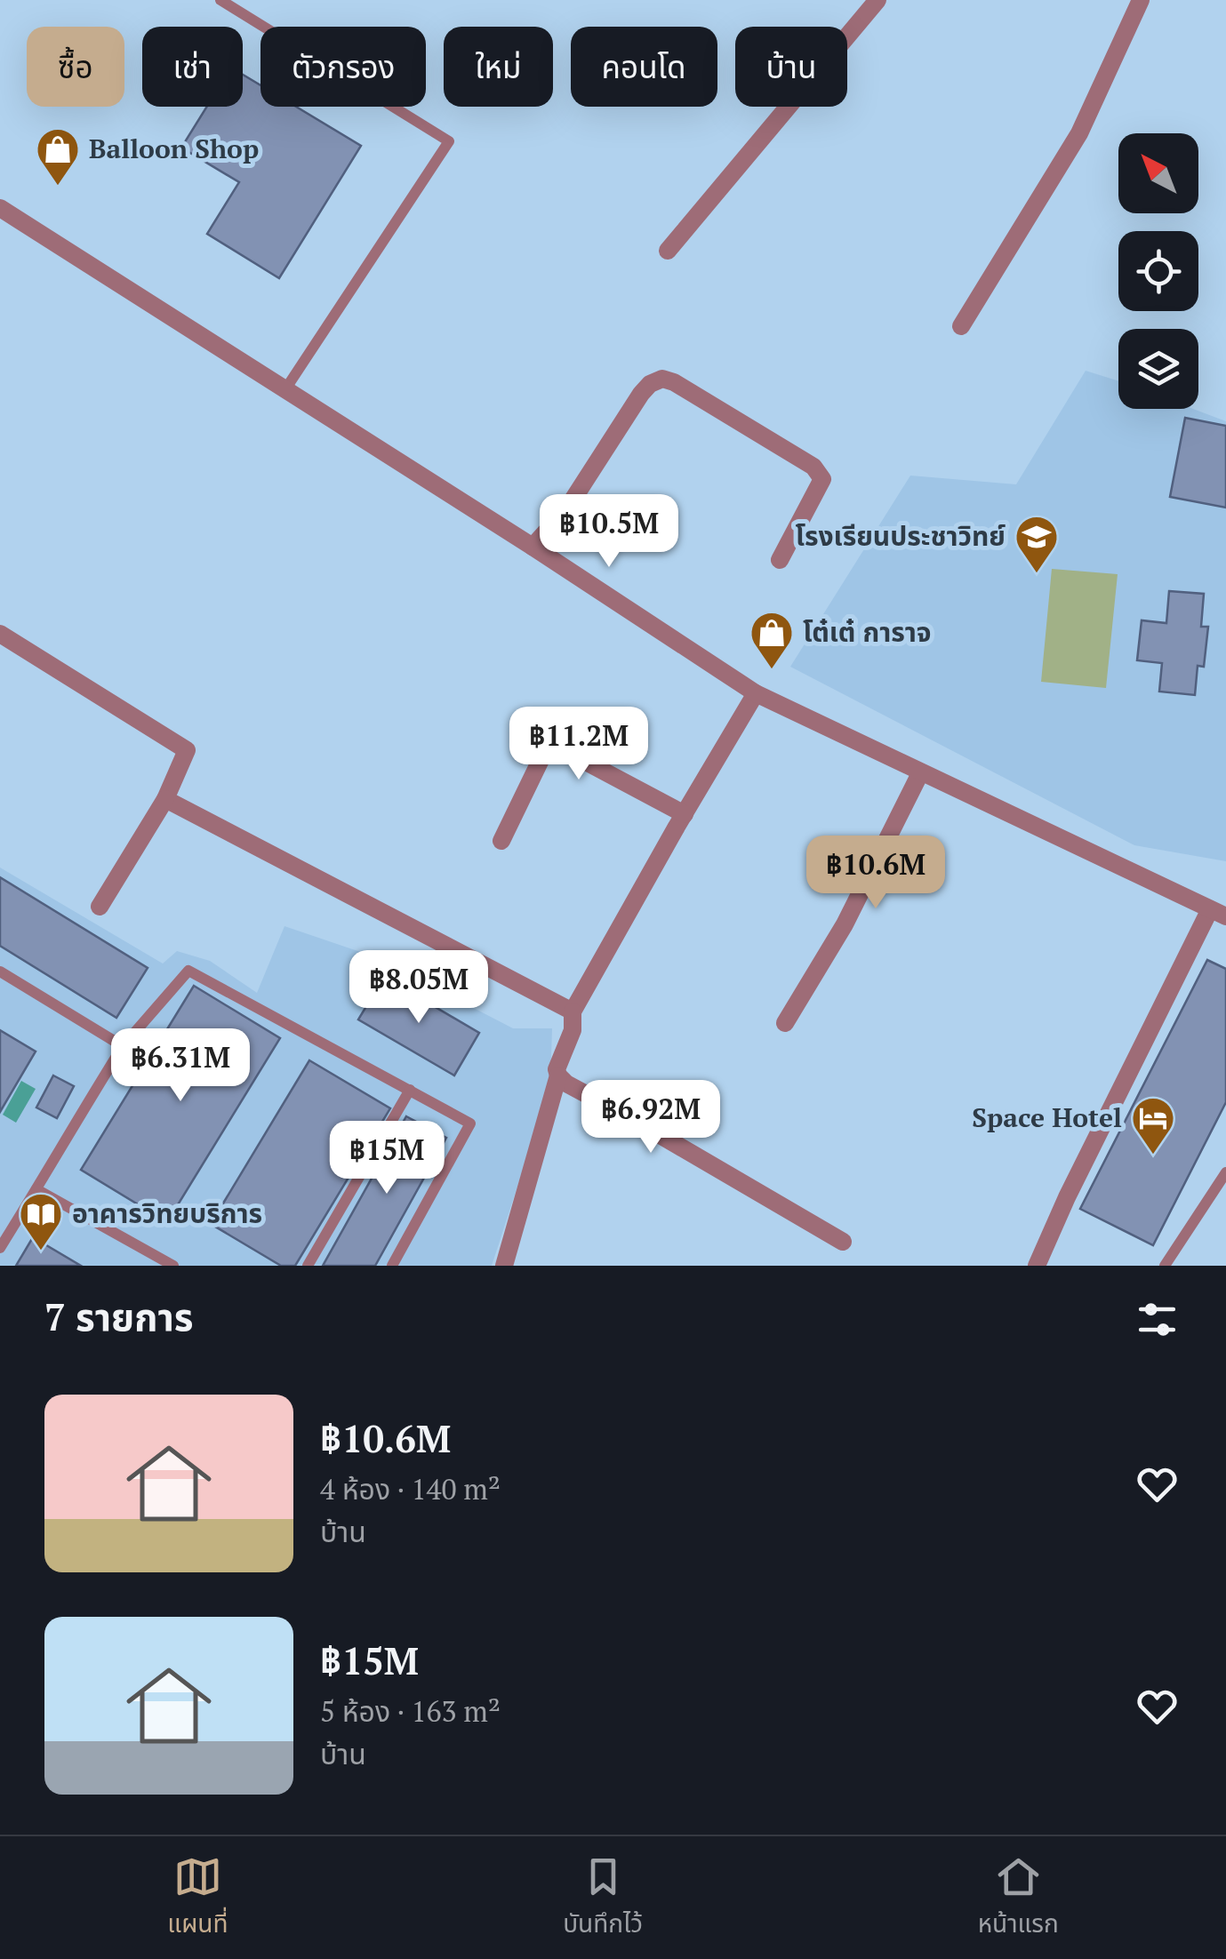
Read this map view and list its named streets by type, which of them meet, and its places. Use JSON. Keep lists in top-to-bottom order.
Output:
{
  "places": {
    "shop": ["Balloon Shop", "โต๋เต๋ การาจ"],
    "school or university": ["โรงเรียนประชาวิทย์"],
    "hotel": ["Space Hotel"],
    "library": ["อาคารวิทยบริการ"]
  },
  "north": "top left",
  "page": {
    "chip": [
      "ซื้อ",
      "เช่า",
      "ตัวกรอง",
      "ใหม่",
      "คอนโด",
      "บ้าน"
    ],
    "price": [
      "฿10.5M",
      "฿11.2M",
      "฿10.6M",
      "฿8.05M",
      "฿6.31M",
      "฿6.92M",
      "฿15M"
    ],
    "heading": "7 รายการ",
    "list": [
      {
        "name": "฿10.6M",
        "note": "4 ห้อง · 140 m² · บ้าน"
      },
      {
        "name": "฿15M",
        "note": "5 ห้อง · 163 m² · บ้าน"
      }
    ],
    "tabs": ["แผนที่", "บันทึกไว้", "หน้าแรก"]
  }
}
